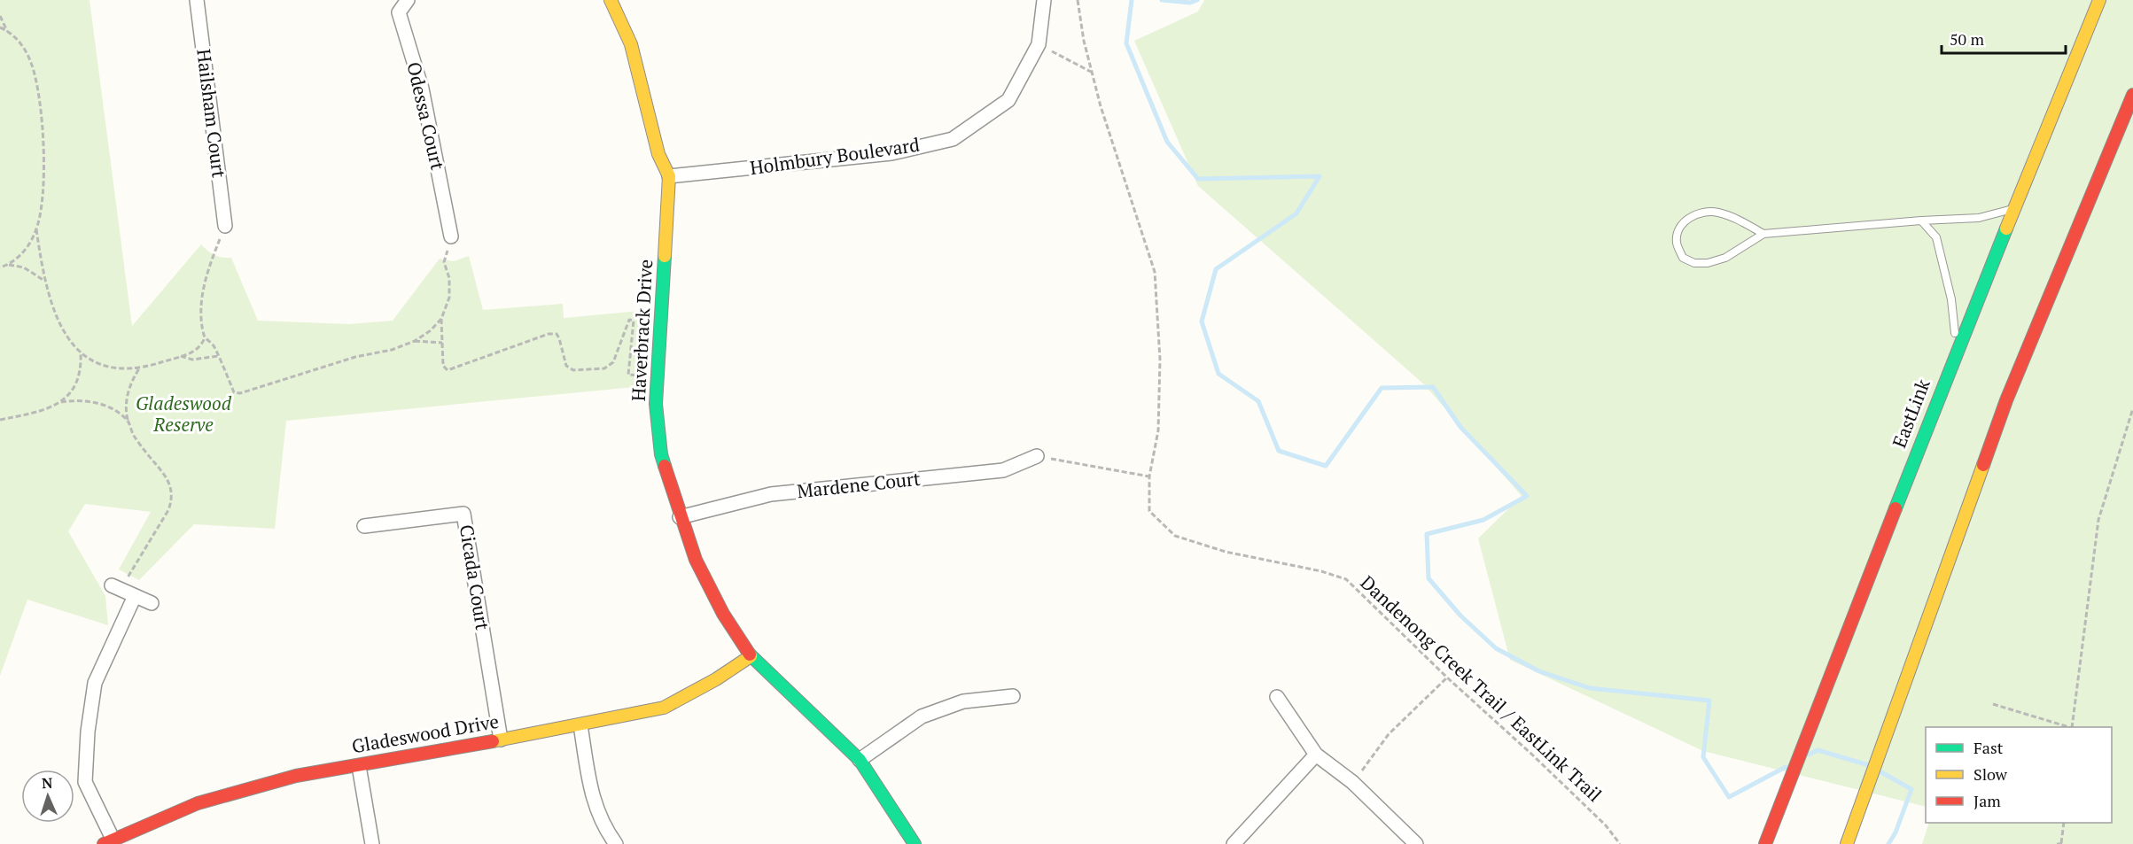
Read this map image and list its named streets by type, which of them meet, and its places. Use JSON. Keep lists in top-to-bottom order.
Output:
{
  "streets": {
    "main road": ["Haverbrack Drive", "EastLink", "Gladeswood Drive"],
    "street": [
      "Hailsham Court",
      "Odessa Court",
      "Holmbury Boulevard",
      "Mardene Court",
      "Cicada Court"
    ],
    "path": ["Dandenong Creek Trail / EastLink Trail"]
  },
  "crossings": [
    ["Holmbury Boulevard", "Haverbrack Drive"],
    ["Haverbrack Drive", "Mardene Court"],
    ["Haverbrack Drive", "Gladeswood Drive"],
    ["Cicada Court", "Gladeswood Drive"]
  ],
  "parks": ["Gladeswood Reserve"],
  "legend": ["Fast", "Slow", "Jam"],
  "scale_bar": "50 m",
  "north": "top"
}
